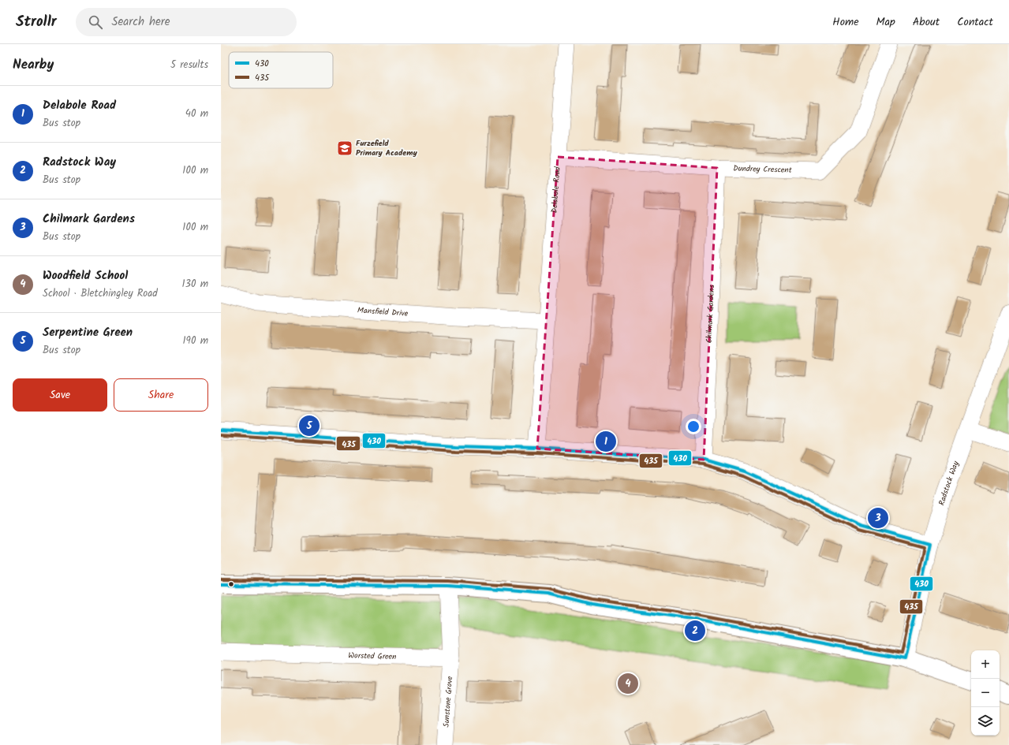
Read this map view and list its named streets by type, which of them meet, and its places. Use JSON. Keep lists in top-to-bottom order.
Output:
{
  "streets": {
    "street": [
      "Dundrey Crescent",
      "Delabole Road",
      "Mansfield Drive",
      "Chilmark Gardens",
      "Radstock Way",
      "Worsted Green",
      "Sunstone Grove"
    ]
  },
  "crossings": [
    ["Dundrey Crescent", "Delabole Road"],
    ["Dundrey Crescent", "Chilmark Gardens"],
    ["Delabole Road", "Mansfield Drive"],
    ["Worsted Green", "Sunstone Grove"]
  ],
  "places": {
    "school or university": ["Furzefield Primary Academy"]
  },
  "lines": ["transit line 430", "transit line 435"],
  "legend": ["430", "435"],
  "page": {
    "header": "Strollr",
    "search": "Search here",
    "nav": [
      "Home",
      "Map",
      "About",
      "Contact"
    ],
    "heading": ["Nearby", "5 results"],
    "list": [
      {
        "mark": "1",
        "name": "Delabole Road",
        "note": "Bus stop",
        "value": "40 m"
      },
      {
        "mark": "2",
        "name": "Radstock Way",
        "note": "Bus stop",
        "value": "100 m"
      },
      {
        "mark": "3",
        "name": "Chilmark Gardens",
        "note": "Bus stop",
        "value": "100 m"
      },
      {
        "mark": "4",
        "name": "Woodfield School",
        "note": "School · Bletchingley Road",
        "value": "130 m"
      },
      {
        "mark": "5",
        "name": "Serpentine Green",
        "note": "Bus stop",
        "value": "190 m"
      }
    ],
    "buttons": ["Save", "Share"],
    "pins": [
      "5",
      "1",
      "3",
      "2",
      "4"
    ],
    "map_buttons": ["+", "−"]
  }
}
